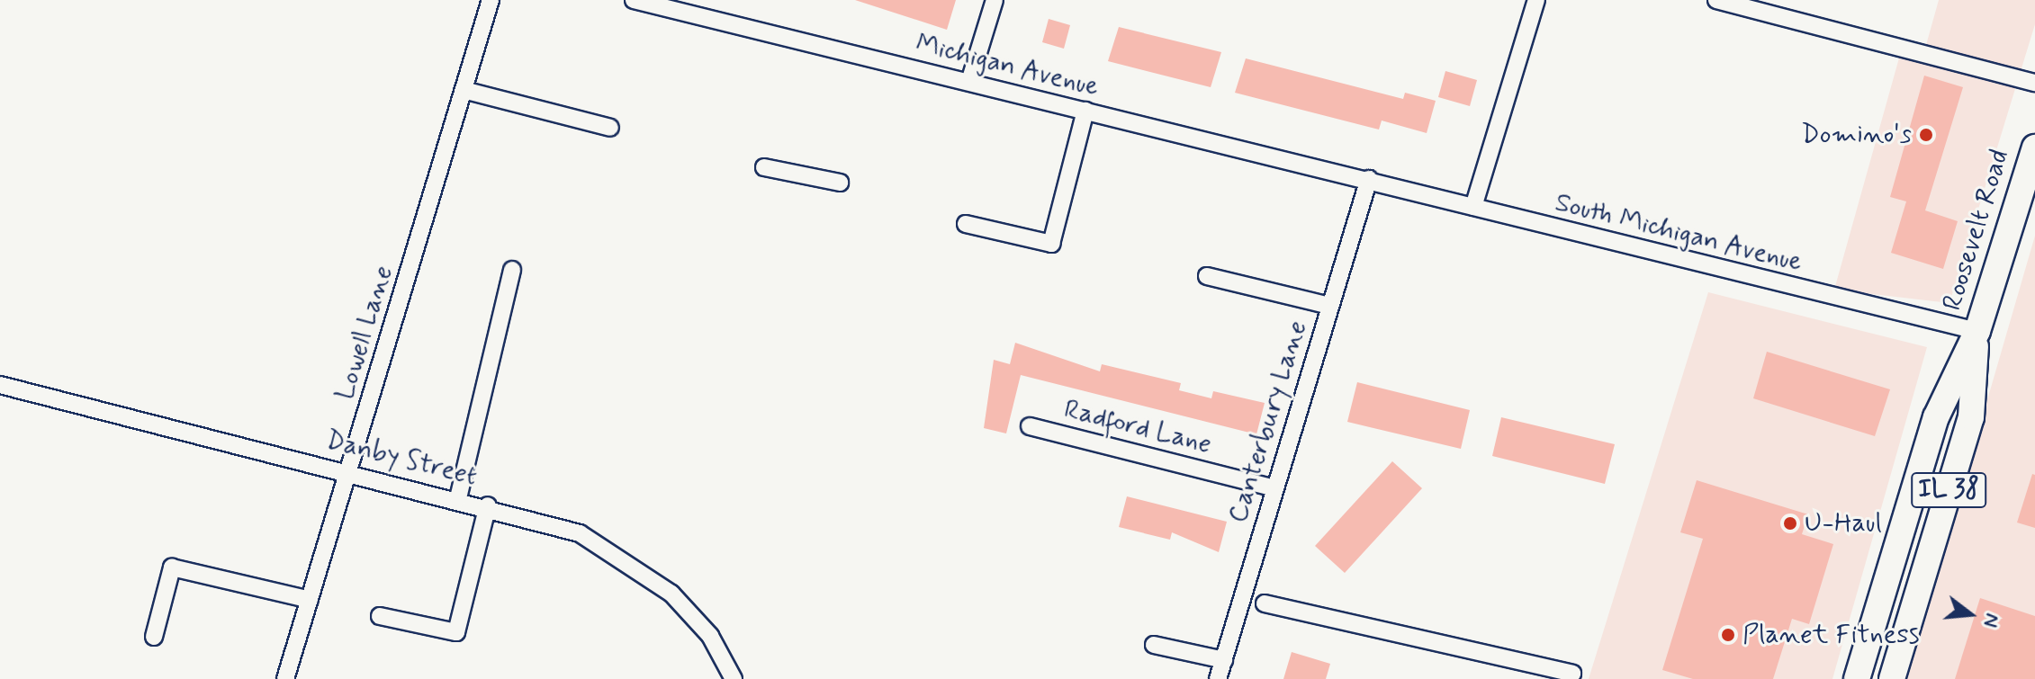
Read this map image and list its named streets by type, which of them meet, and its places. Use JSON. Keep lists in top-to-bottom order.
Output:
{
  "streets": {
    "main road": ["Roosevelt Road", "IL 38"],
    "street": [
      "Michigan Avenue",
      "South Michigan Avenue",
      "Lowell Lane",
      "Canterbury Lane",
      "Radford Lane",
      "Danby Street"
    ]
  },
  "crossings": [
    ["Michigan Avenue", "South Michigan Avenue"],
    ["Michigan Avenue", "Canterbury Lane"],
    ["Roosevelt Road", "South Michigan Avenue"],
    ["South Michigan Avenue", "Canterbury Lane"],
    ["Lowell Lane", "Danby Street"],
    ["Canterbury Lane", "Radford Lane"]
  ],
  "places": ["Domino's", "U-Haul", "Planet Fitness"],
  "north": "right"
}
